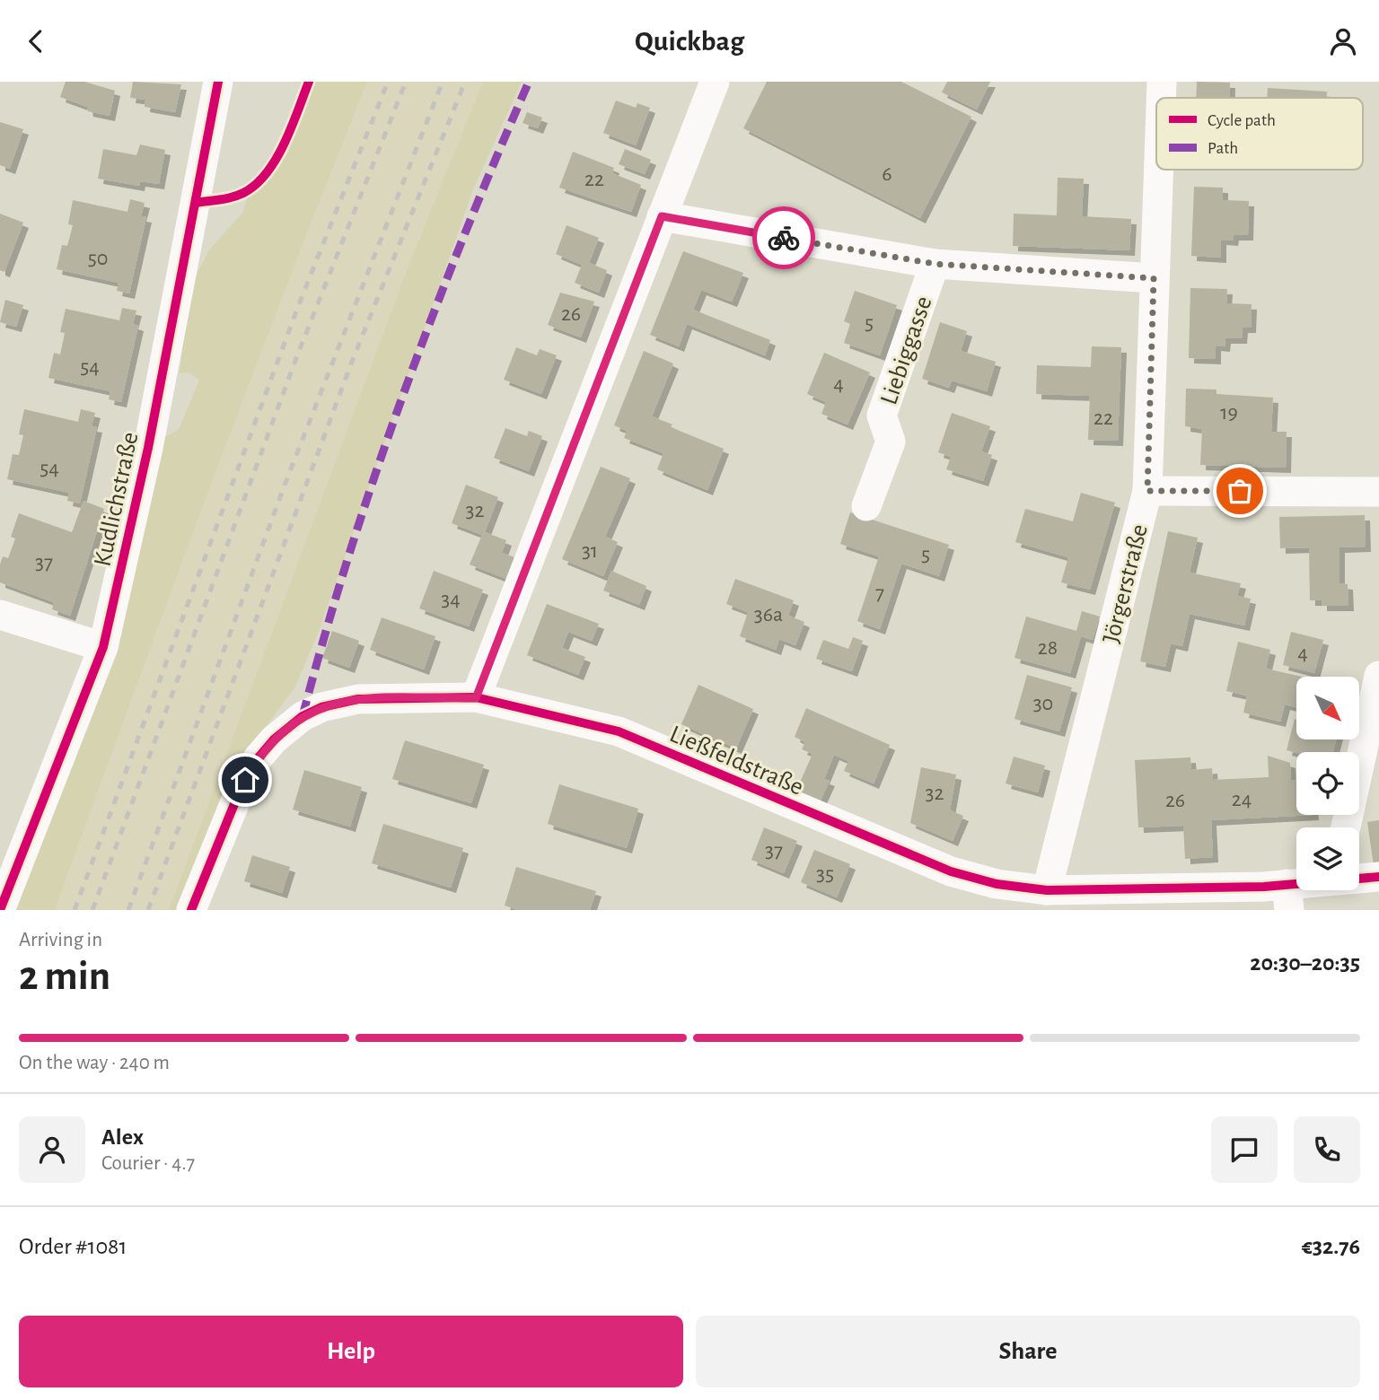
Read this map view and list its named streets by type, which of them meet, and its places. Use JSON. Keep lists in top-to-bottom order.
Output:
{
  "streets": {
    "street": [
      "Liebiggasse",
      "Kudlichstraße",
      "Jörgerstraße",
      "Ließfeldstraße"
    ]
  },
  "crossings": [
    ["Jörgerstraße", "Ließfeldstraße"]
  ],
  "house_numbers": [
    "6",
    "22",
    "50",
    "26",
    "5",
    "54",
    "4",
    "19",
    "22",
    "54",
    "32",
    "31",
    "5",
    "37",
    "7",
    "34",
    "36a",
    "28",
    "4",
    "30",
    "32",
    "24",
    "26",
    "37",
    "35"
  ],
  "legend": ["Cycle path", "Path"],
  "north": "bottom right",
  "page": {
    "header": "Quickbag",
    "heading": ["2 min", "Arriving in", "20:30–20:35"],
    "panel": [
      "Alex",
      "Courier · 4.7",
      "Order #1081",
      "€32.76"
    ],
    "bar": "On the way · 240 m",
    "buttons": ["Help", "Share"]
  }
}
